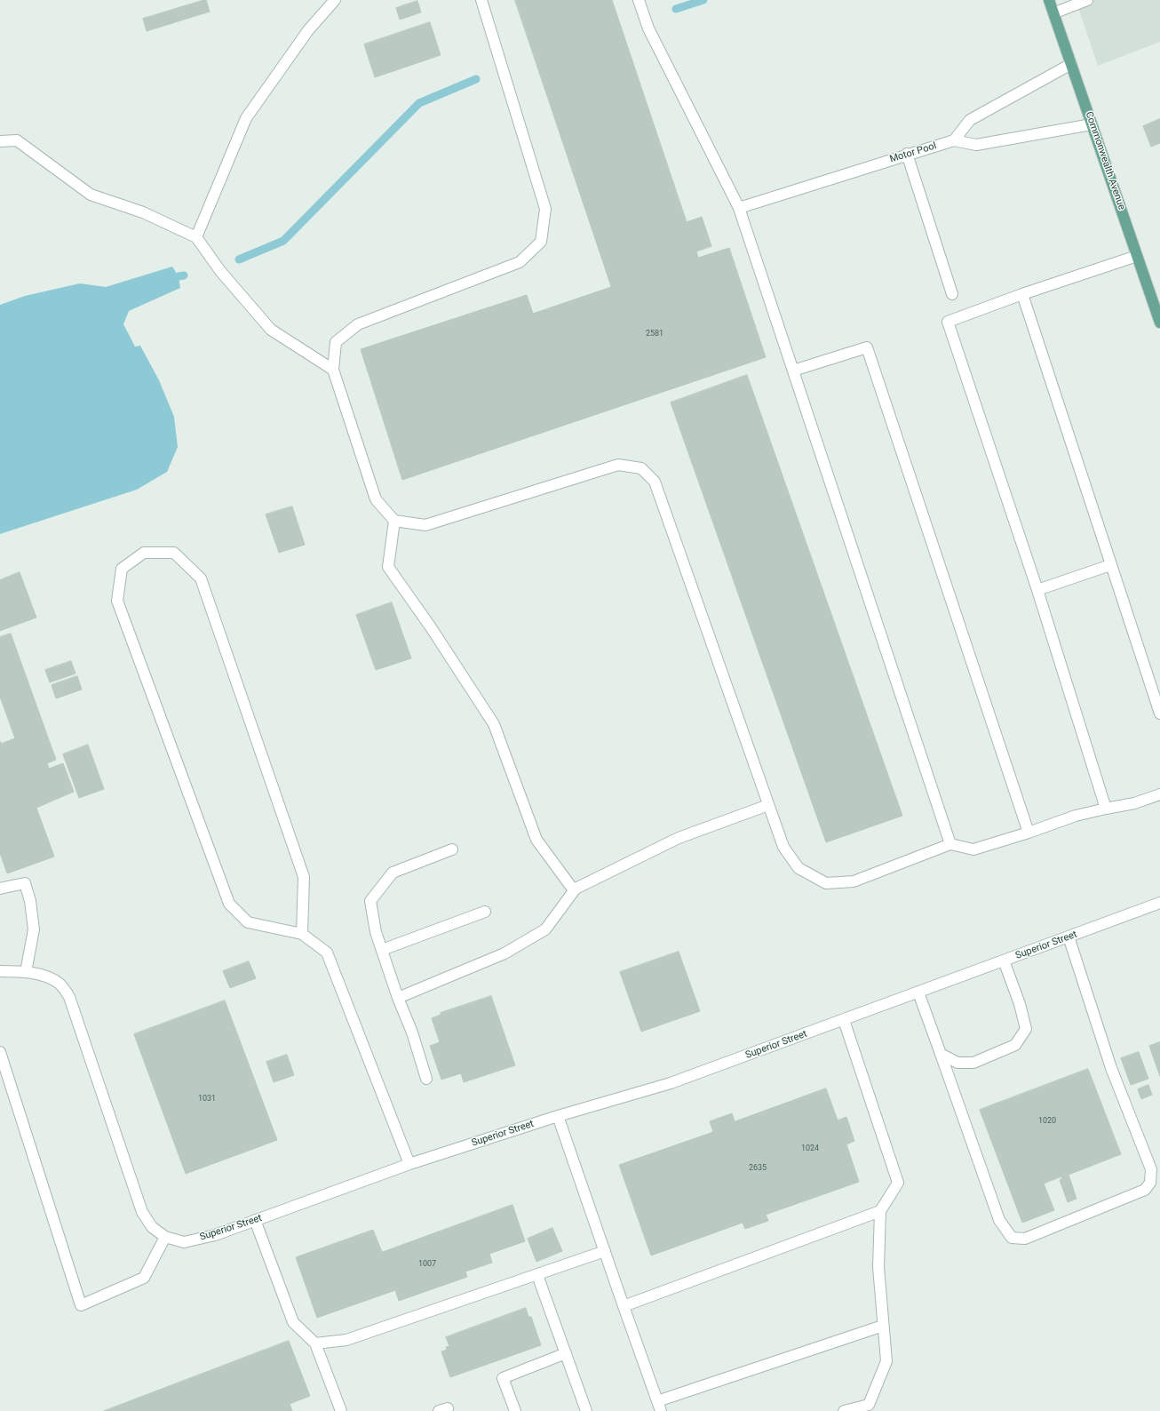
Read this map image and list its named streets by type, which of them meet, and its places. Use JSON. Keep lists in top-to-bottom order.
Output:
{
  "streets": {
    "main road": ["Commonwealth Avenue"],
    "street": ["Motor Pool", "Superior Street"]
  },
  "crossings": [
    ["Motor Pool", "Commonwealth Avenue"]
  ],
  "house_numbers": [
    "2581",
    "1031",
    "1020",
    "1024",
    "2635",
    "1007"
  ]
}
